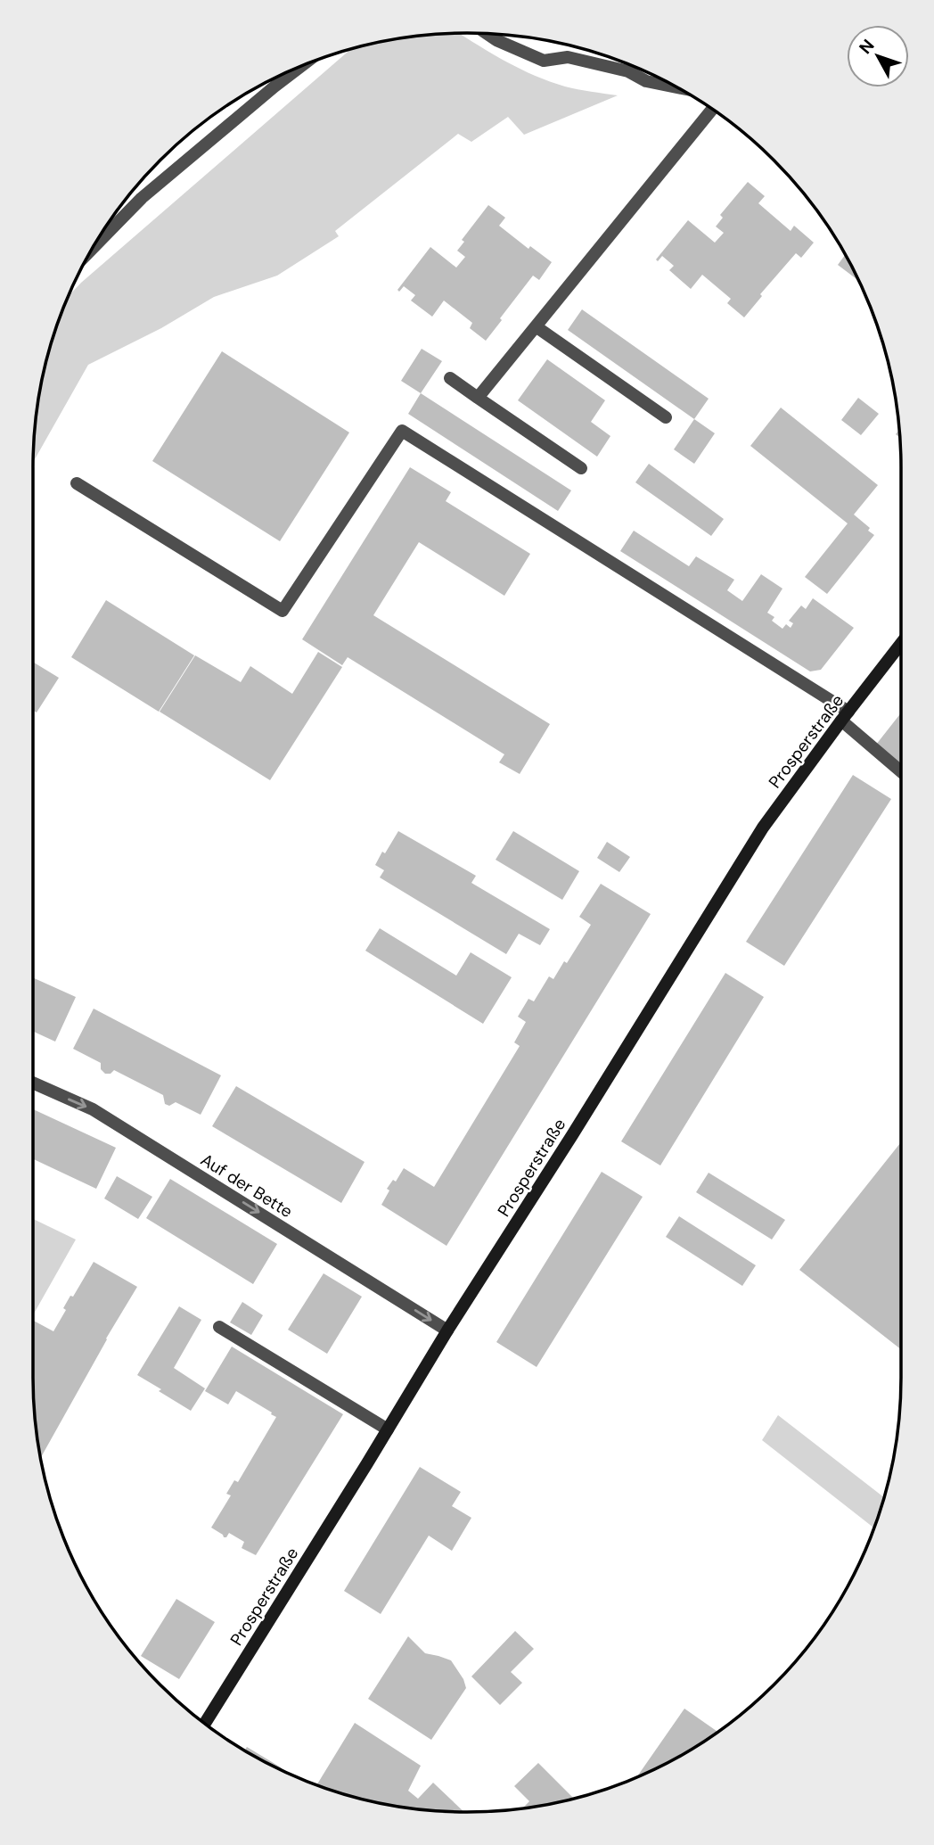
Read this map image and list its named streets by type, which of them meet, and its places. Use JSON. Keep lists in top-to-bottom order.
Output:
{
  "streets": {
    "main road": ["Prosperstraße"],
    "street": ["Auf der Bette"]
  },
  "crossings": [
    ["Prosperstraße", "Auf der Bette"]
  ],
  "one_way": ["Auf der Bette"],
  "north": "top left"
}
